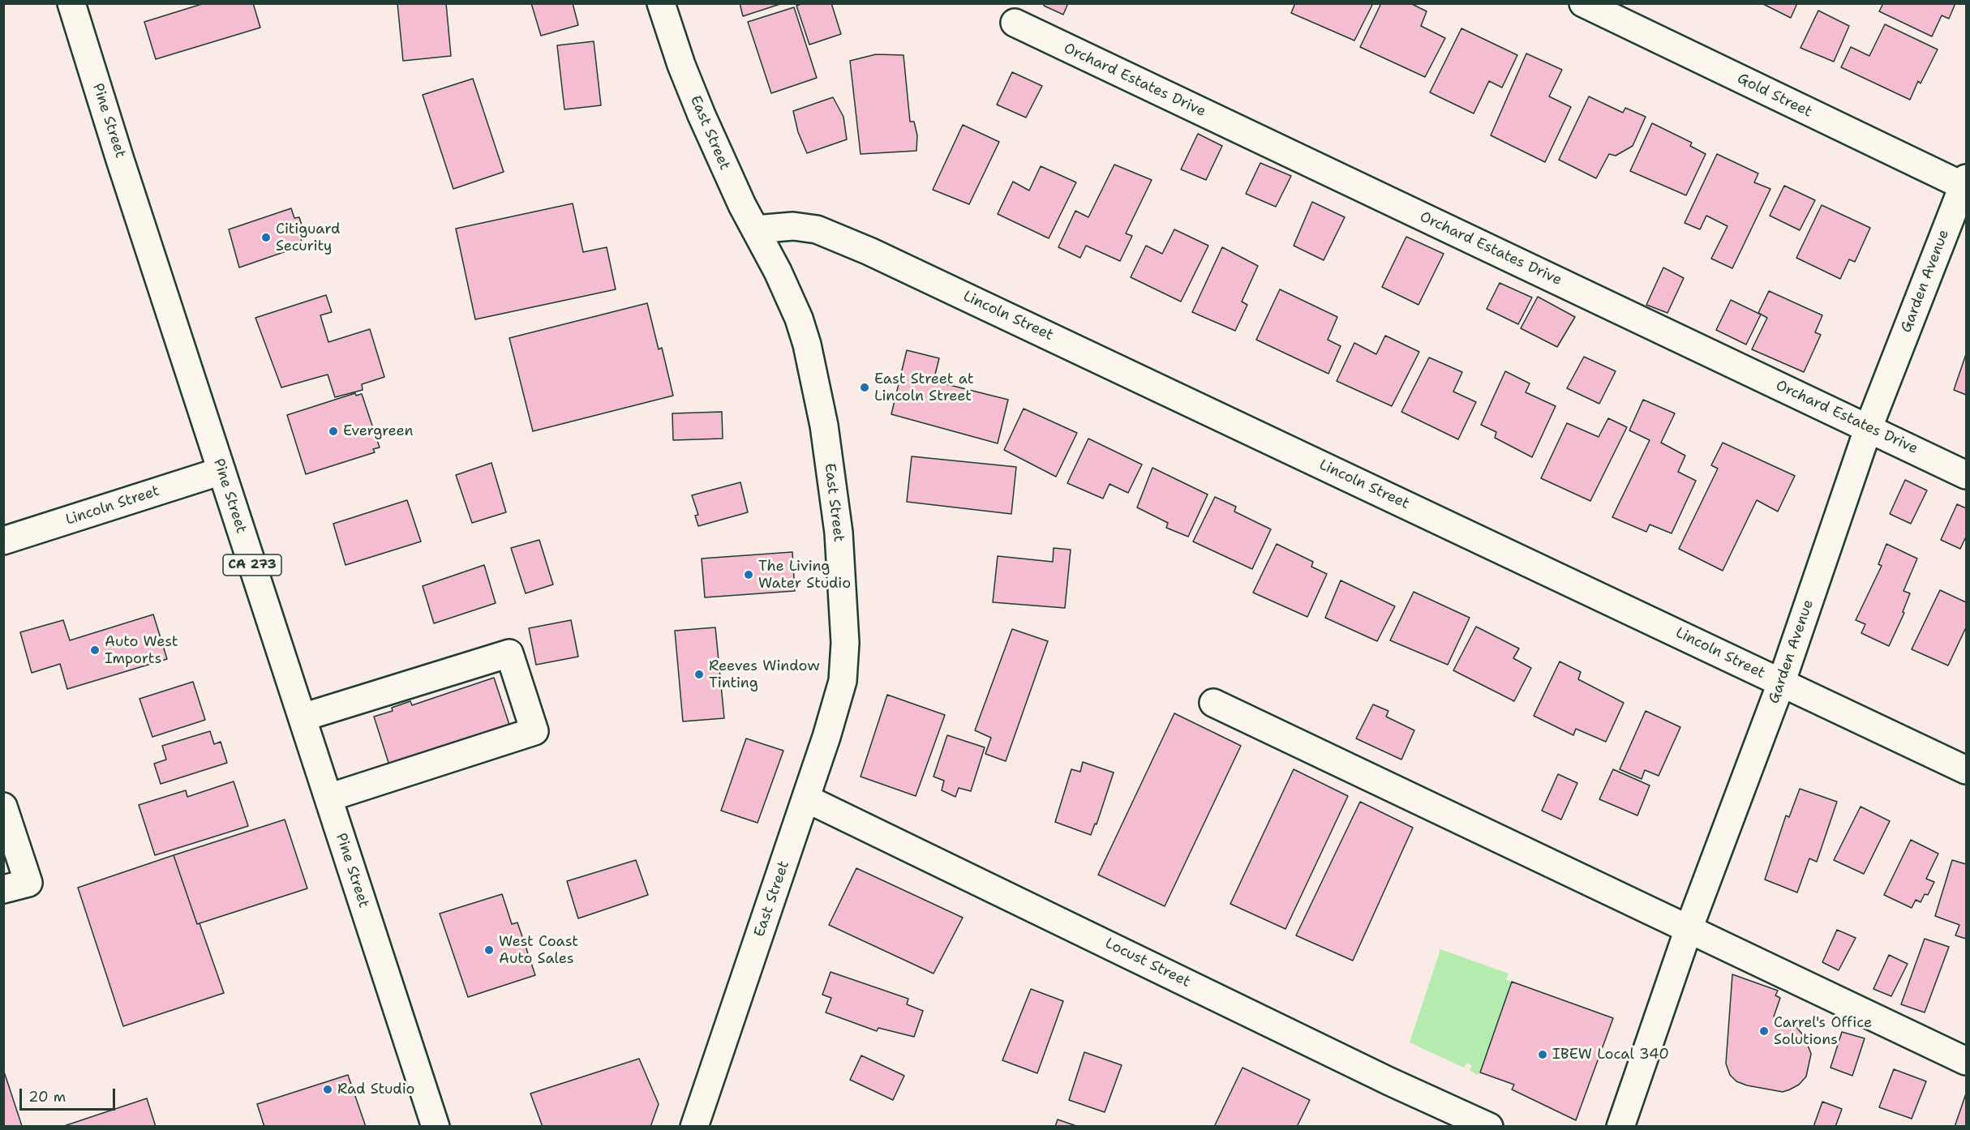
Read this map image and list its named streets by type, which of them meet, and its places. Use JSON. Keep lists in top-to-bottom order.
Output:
{
  "streets": {
    "street": [
      "Orchard Estates Drive",
      "Gold Street",
      "Pine Street",
      "East Street",
      "Garden Avenue",
      "Lincoln Street",
      "CA 273",
      "Locust Street"
    ]
  },
  "crossings": [
    ["Orchard Estates Drive", "Garden Avenue"],
    ["Gold Street", "Garden Avenue"],
    ["Pine Street", "Lincoln Street"],
    ["East Street", "Lincoln Street"],
    ["East Street", "Locust Street"],
    ["Garden Avenue", "Lincoln Street"]
  ],
  "places": [
    "Citiguard Security",
    "East Street at Lincoln Street",
    "Evergreen",
    "The Living Water Studio",
    "Auto West Imports",
    "Reeves Window Tinting",
    "West Coast Auto Sales",
    "Carrel's Office Solutions",
    "IBEW Local 340",
    "Rad Studio"
  ],
  "scale_bar": "20 m"
}
